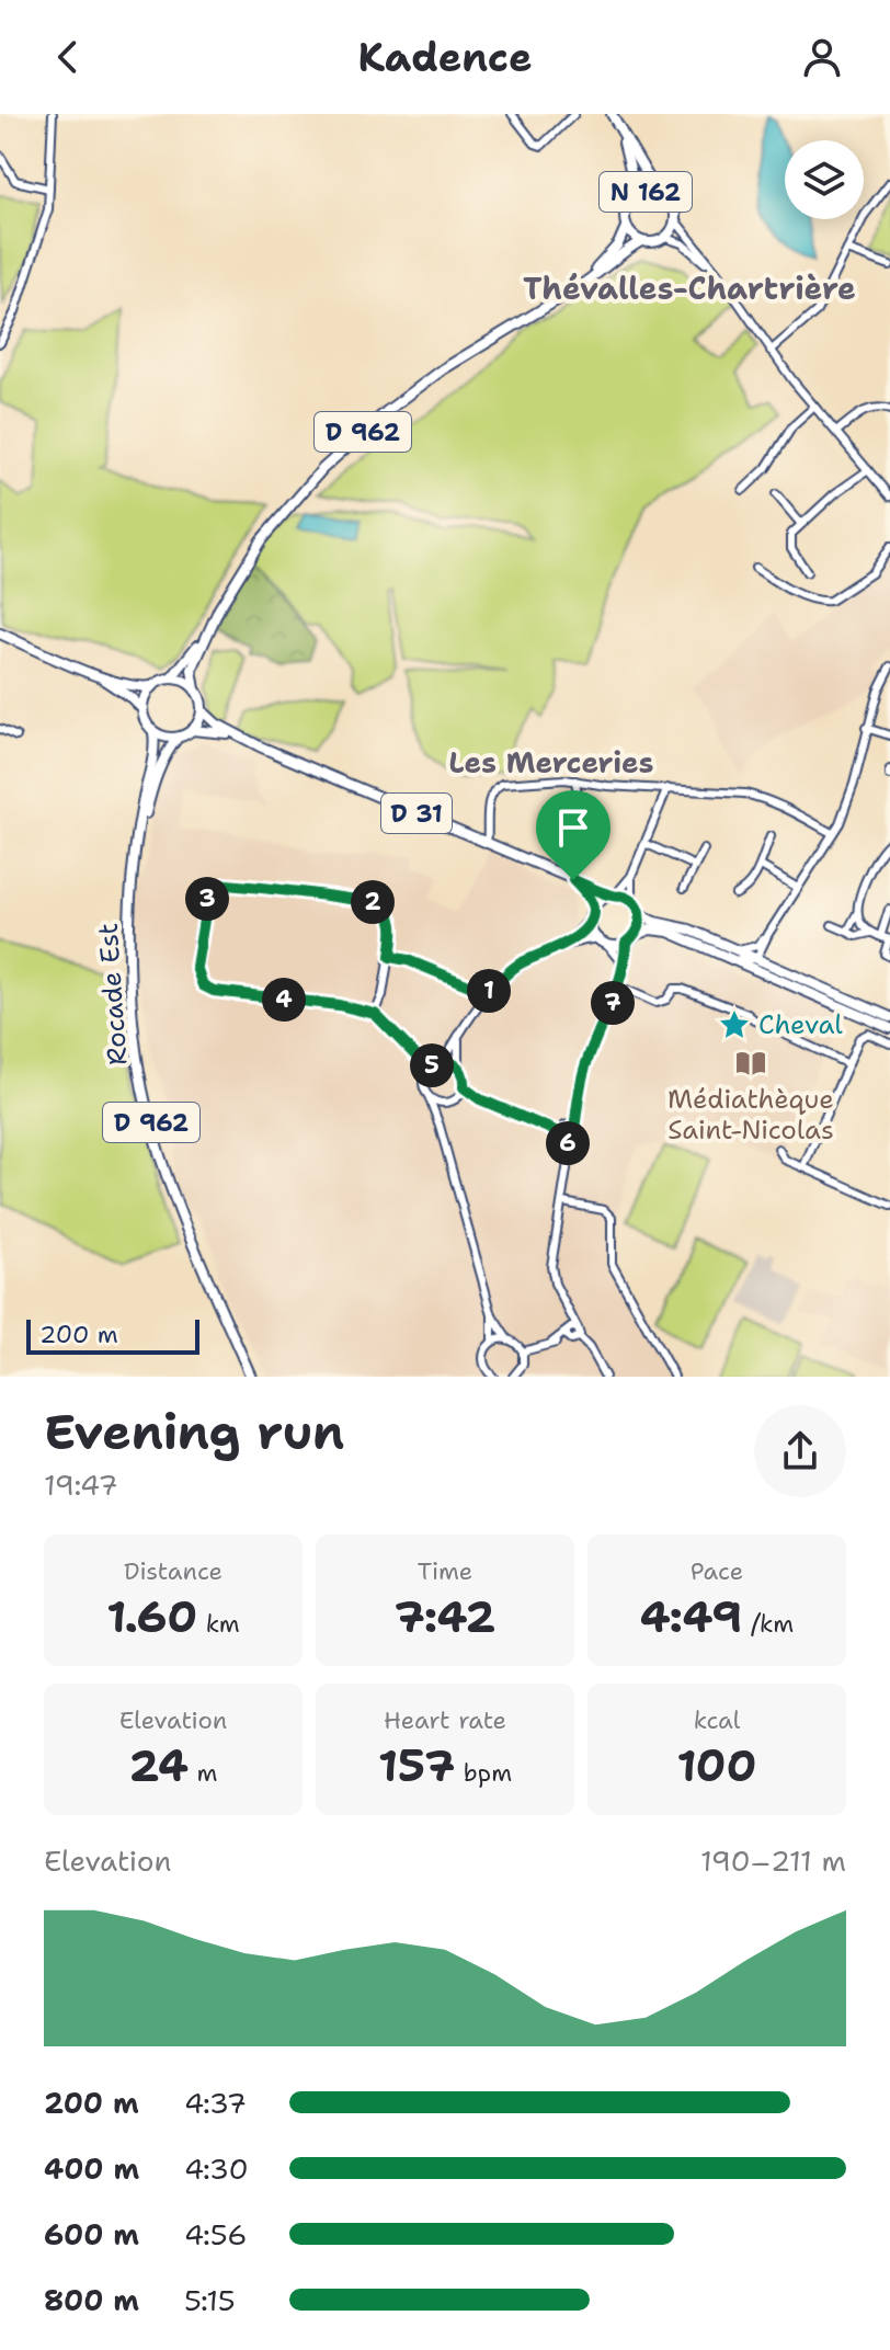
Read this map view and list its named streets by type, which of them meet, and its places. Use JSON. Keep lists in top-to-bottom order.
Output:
{
  "streets": {
    "main road": [
      "N 162",
      "D 962",
      "D 31",
      "Rocade Est"
    ]
  },
  "crossings": [
    ["N 162", "D 962"],
    ["D 962", "D 31"],
    ["D 962", "Rocade Est"],
    ["D 31", "Rocade Est"]
  ],
  "districts": ["Thévalles-Chartrière", "Les Merceries"],
  "places": {
    "place": ["Cheval"],
    "library": ["Médiathèque Saint-Nicolas"]
  },
  "scale_bar": "200 m",
  "page": {
    "header": "Kadence",
    "pins": [
      "3",
      "2",
      "1",
      "4",
      "7",
      "5",
      "6"
    ],
    "scale": "200 m",
    "heading": ["Evening run", "19:47"],
    "stats": [
      ["Distance", "1.60 km"],
      ["Time", "7:42"],
      ["Pace", "4:49 /km"],
      ["Elevation", "24 m"],
      ["Heart rate", "157 bpm"],
      ["kcal", "100"]
    ],
    "chart": ["Elevation", "190–211 m"],
    "list": [
      {
        "name": "200 m",
        "note": "4:37"
      },
      {
        "name": "400 m",
        "note": "4:30"
      },
      {
        "name": "600 m",
        "note": "4:56"
      },
      {
        "name": "800 m",
        "note": "5:15"
      }
    ]
  }
}
